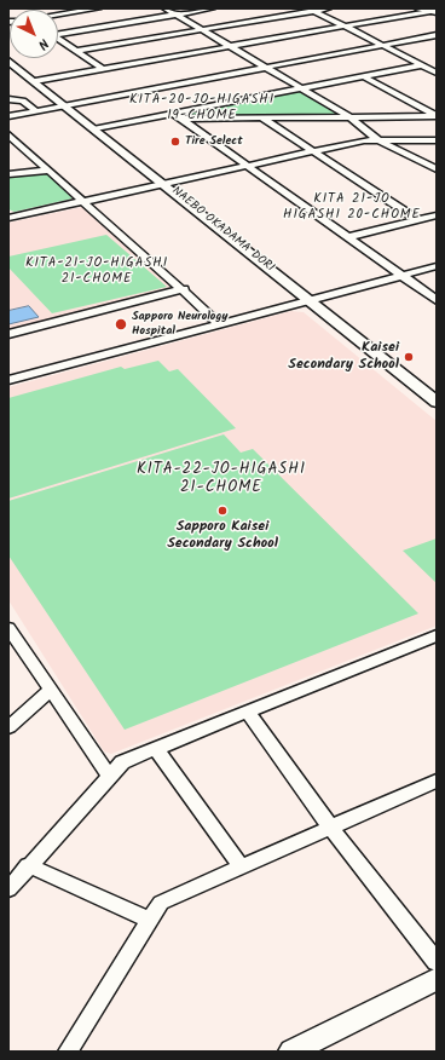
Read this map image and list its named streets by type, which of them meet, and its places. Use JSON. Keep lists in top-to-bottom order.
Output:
{
  "streets": {
    "street": ["NAEBO OKADAMA DORI"]
  },
  "districts": [
    "KITA-20-JO-HIGASHI 19-CHOME",
    "KITA 21-JO HIGASHI 20-CHOME",
    "KITA-21-JO-HIGASHI 21-CHOME",
    "KITA-22-JO-HIGASHI 21-CHOME"
  ],
  "places": [
    "Tire Select",
    "Sapporo Neurology Hospital",
    "Kaisei Secondary School",
    "Sapporo Kaisei Secondary School"
  ],
  "north": "bottom right"
}
